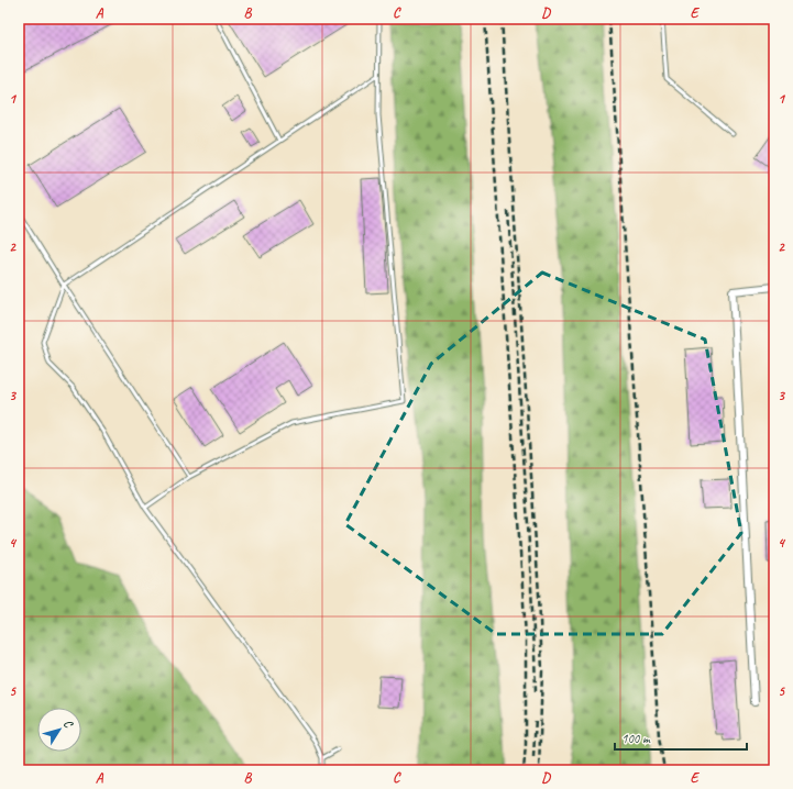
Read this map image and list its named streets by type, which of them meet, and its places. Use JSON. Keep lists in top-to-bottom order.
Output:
{
  "scale_bar": "100 m",
  "north": "top right",
  "grid": {
    "columns": [
      "A",
      "B",
      "C",
      "D",
      "E"
    ],
    "rows": [
      "1",
      "2",
      "3",
      "4",
      "5"
    ]
  }
}
